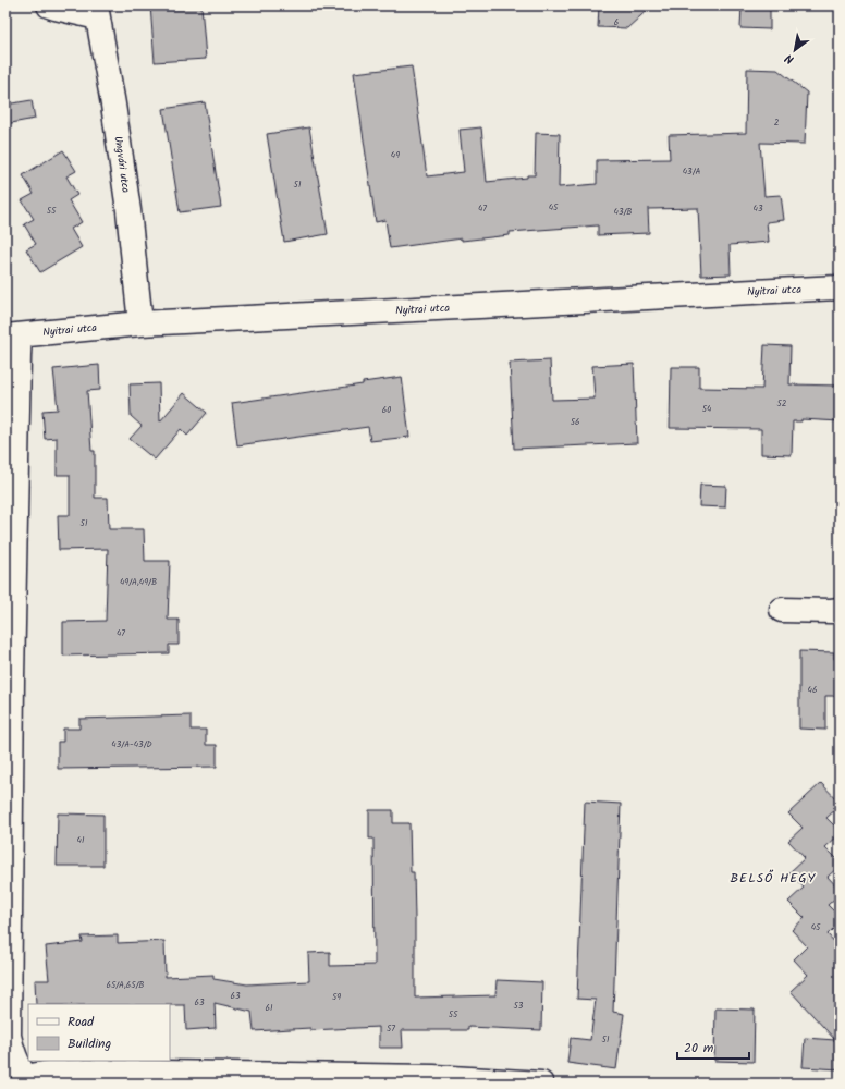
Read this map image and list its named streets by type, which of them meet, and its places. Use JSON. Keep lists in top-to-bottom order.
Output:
{
  "streets": {
    "street": ["Ungvári utca", "Nyitrai utca"]
  },
  "crossings": [
    ["Ungvári utca", "Nyitrai utca"]
  ],
  "districts": ["BELSŐ HEGY"],
  "house_numbers": [
    "6",
    "2",
    "49",
    "43/A",
    "51",
    "45",
    "47",
    "43",
    "55",
    "43/B",
    "52",
    "54",
    "60",
    "56",
    "51",
    "49/A,49/B",
    "47",
    "46",
    "43/A-43/D",
    "41",
    "45",
    "65/A,65/B",
    "63",
    "59",
    "63",
    "53",
    "61",
    "55",
    "57",
    "51"
  ],
  "legend": ["Road", "Building"],
  "scale_bar": "20 m",
  "north": "bottom left"
}
